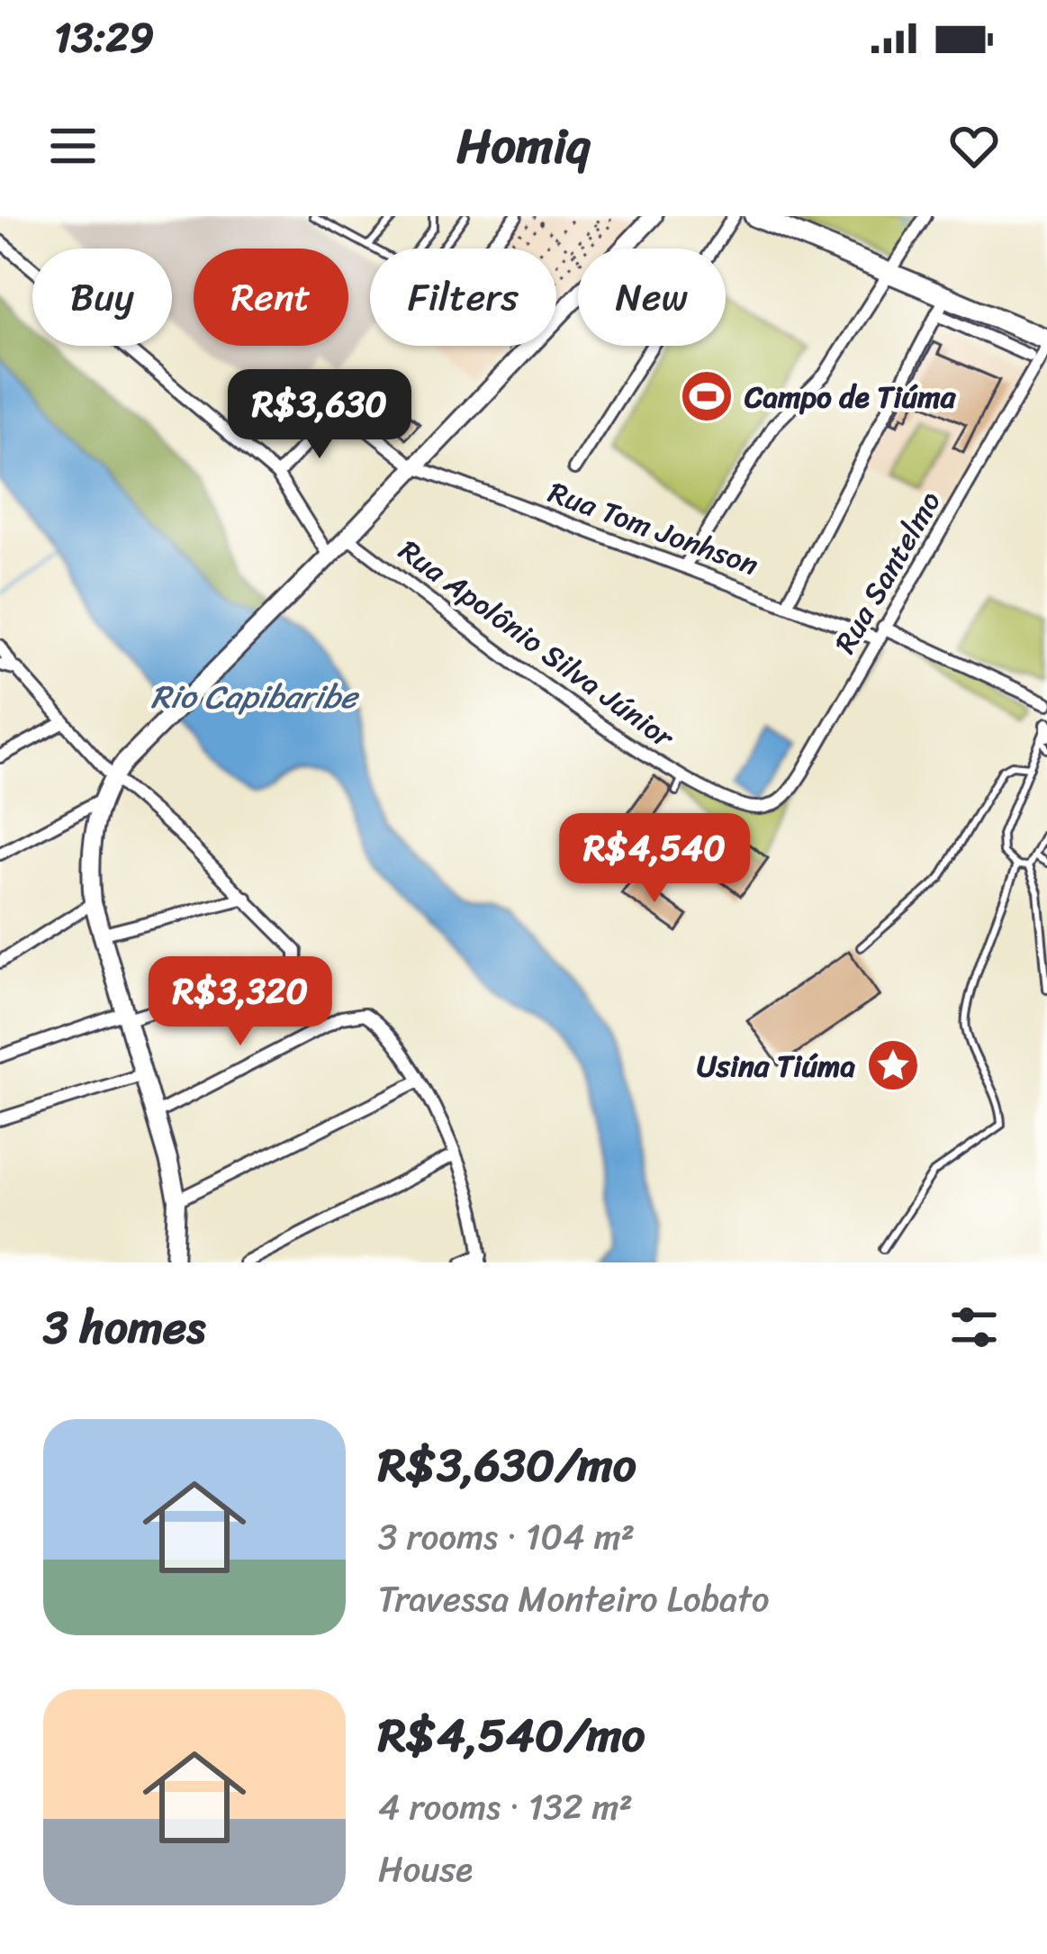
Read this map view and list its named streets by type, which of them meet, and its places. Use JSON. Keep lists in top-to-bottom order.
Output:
{
  "streets": {
    "street": ["Rua Tom Jonhson", "Rua Santelmo", "Rua Apolônio Silva Júnior"]
  },
  "crossings": [
    ["Rua Tom Jonhson", "Rua Santelmo"],
    ["Rua Santelmo", "Rua Apolônio Silva Júnior"]
  ],
  "water": ["Rio Capibaribe"],
  "places": {
    "sports": ["Campo de Tiúma"],
    "place": ["Usina Tiúma"]
  },
  "page": {
    "status": "13:29",
    "header": "Homiq",
    "chip": [
      "Buy",
      "Rent",
      "Filters",
      "New"
    ],
    "price": ["R$3,630", "R$4,540", "R$3,320"],
    "heading": "3 homes",
    "list": [
      {
        "name": "R$3,630/mo",
        "note": "3 rooms · 104 m² · Travessa Monteiro Lobato"
      },
      {
        "name": "R$4,540/mo",
        "note": "4 rooms · 132 m² · House"
      }
    ]
  }
}
